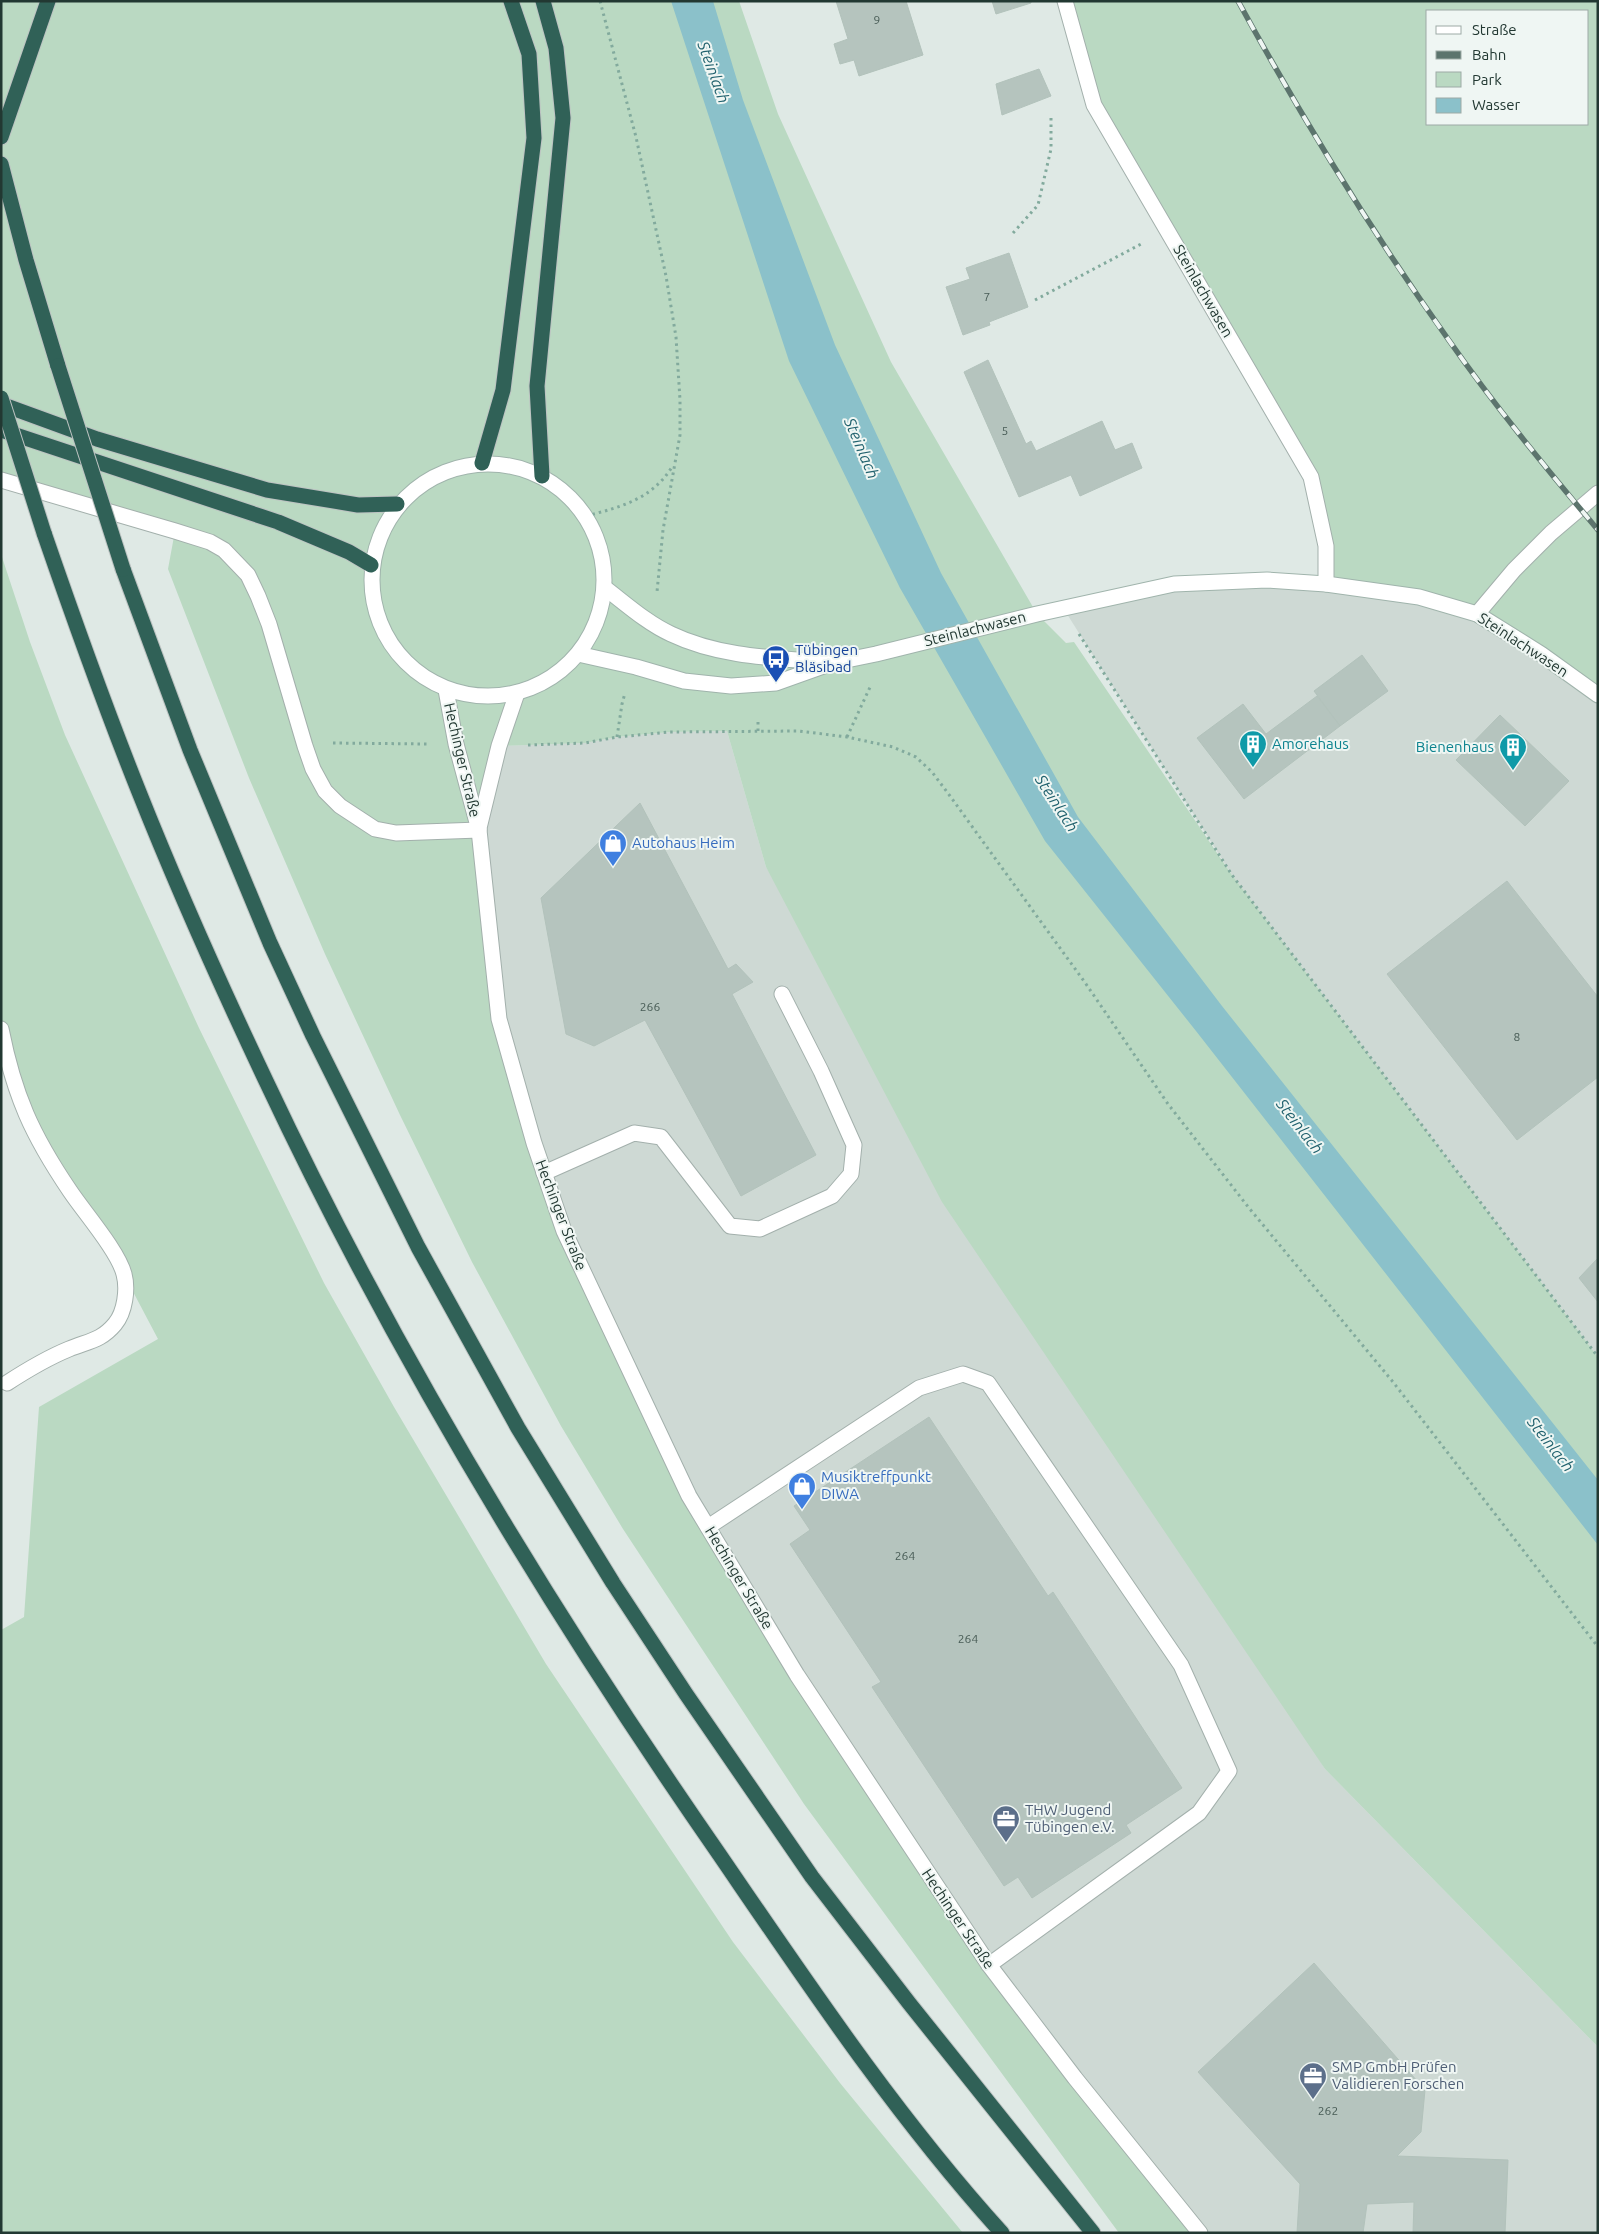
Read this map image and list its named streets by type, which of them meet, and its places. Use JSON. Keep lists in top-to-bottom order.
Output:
{
  "streets": {
    "street": ["Steinlachwasen", "Hechinger Straße"]
  },
  "water": ["Steinlach"],
  "places": {
    "bus stop": ["Tübingen Bläsibad"],
    "building": ["Amorehaus", "Bienenhaus"],
    "shop": ["Autohaus Heim", "Musiktreffpunkt DIWA"],
    "office": ["THW Jugend Tübingen e.V.", "SMP GmbH Prüfen Validieren Forschen"]
  },
  "house_numbers": [
    "9",
    "7",
    "5",
    "266",
    "8",
    "264",
    "264",
    "262"
  ],
  "legend": [
    "Straße",
    "Bahn",
    "Park",
    "Wasser"
  ]
}
